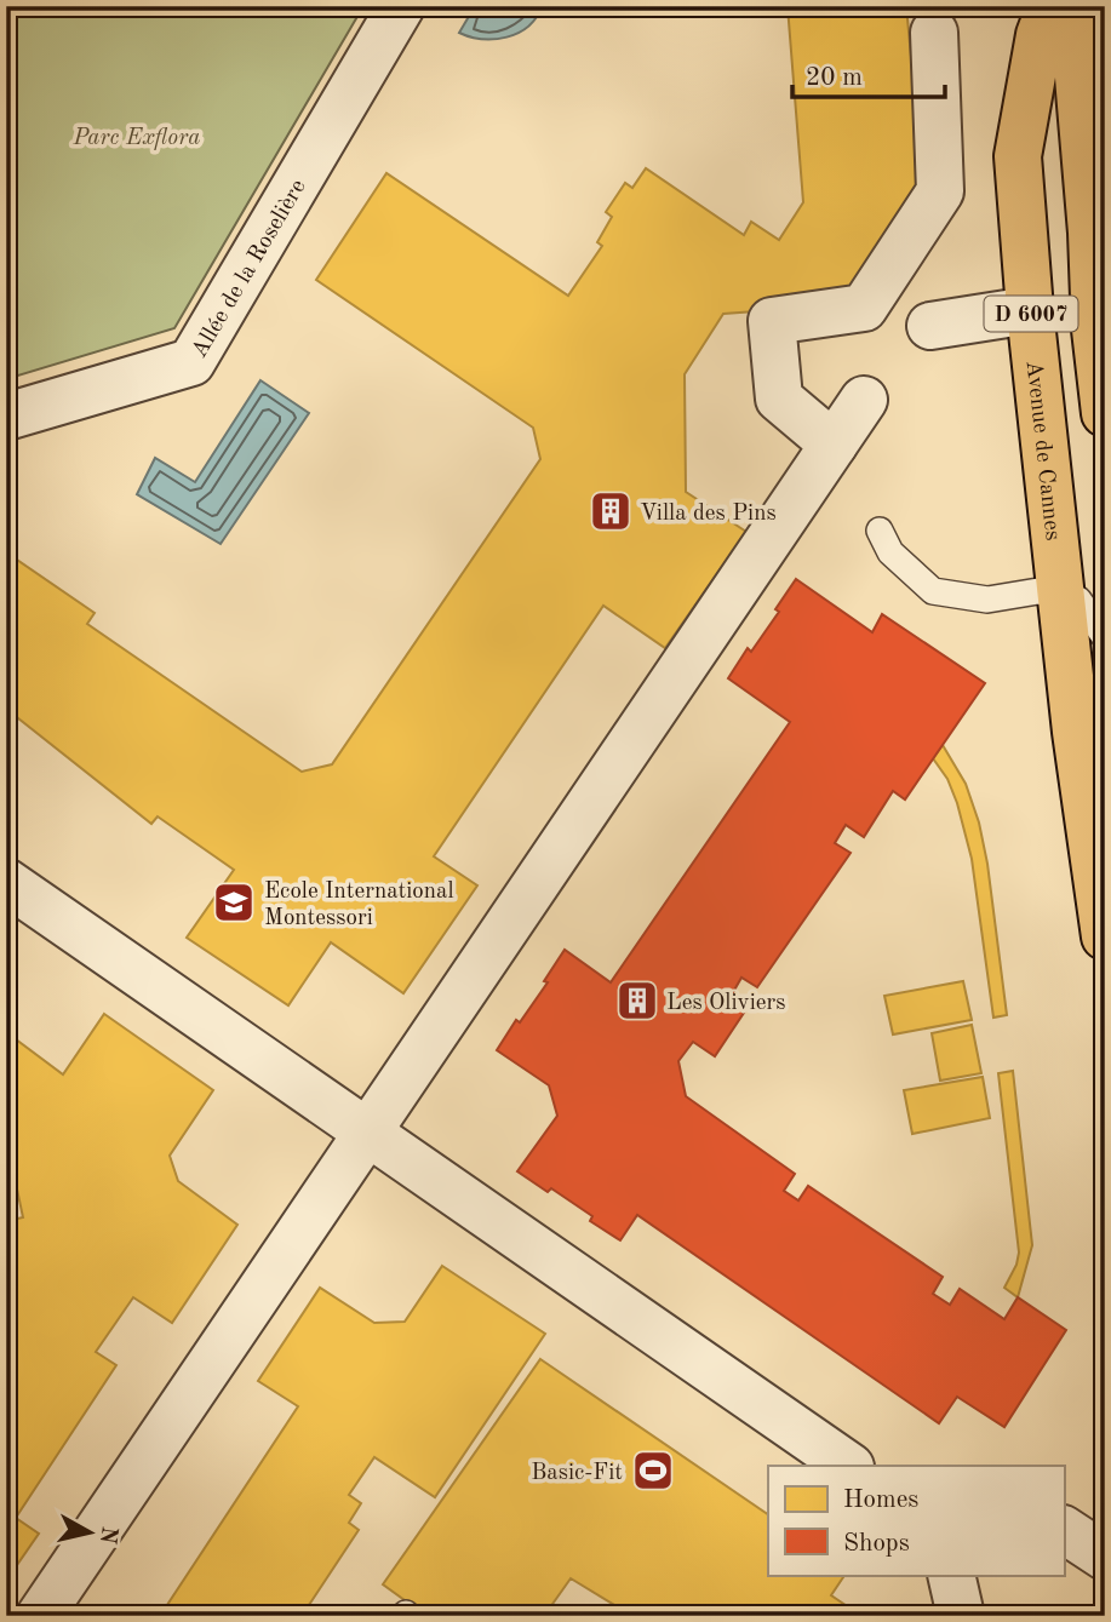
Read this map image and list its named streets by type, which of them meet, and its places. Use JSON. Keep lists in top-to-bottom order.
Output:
{
  "streets": {
    "main road": ["D 6007", "Avenue de Cannes"],
    "street": ["Allée de la Roselière"]
  },
  "parks": ["Parc Exflora"],
  "places": {
    "building": ["Villa des Pins", "Les Oliviers"],
    "school or university": ["Ecole International Montessori"],
    "sports": ["Basic-Fit"]
  },
  "legend": ["Homes", "Shops"],
  "scale_bar": "20 m",
  "north": "right"
}
